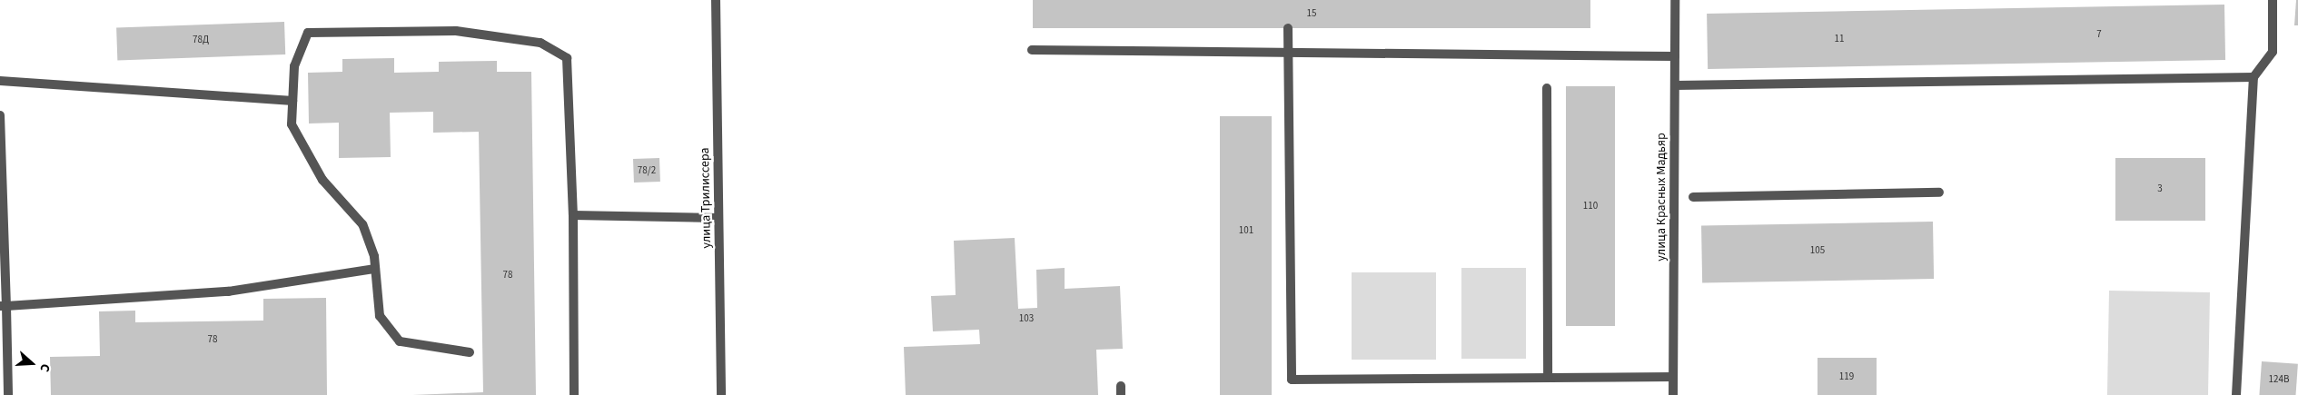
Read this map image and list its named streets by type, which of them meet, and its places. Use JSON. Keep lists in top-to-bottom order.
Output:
{
  "streets": {
    "street": ["улица Красных Мадьяр", "улица Трилиссера"]
  },
  "house_numbers": [
    "15",
    "7",
    "11",
    "78Д",
    "78/2",
    "3",
    "110",
    "101",
    "105",
    "78",
    "103",
    "78",
    "119",
    "124В"
  ],
  "north": "right"
}
